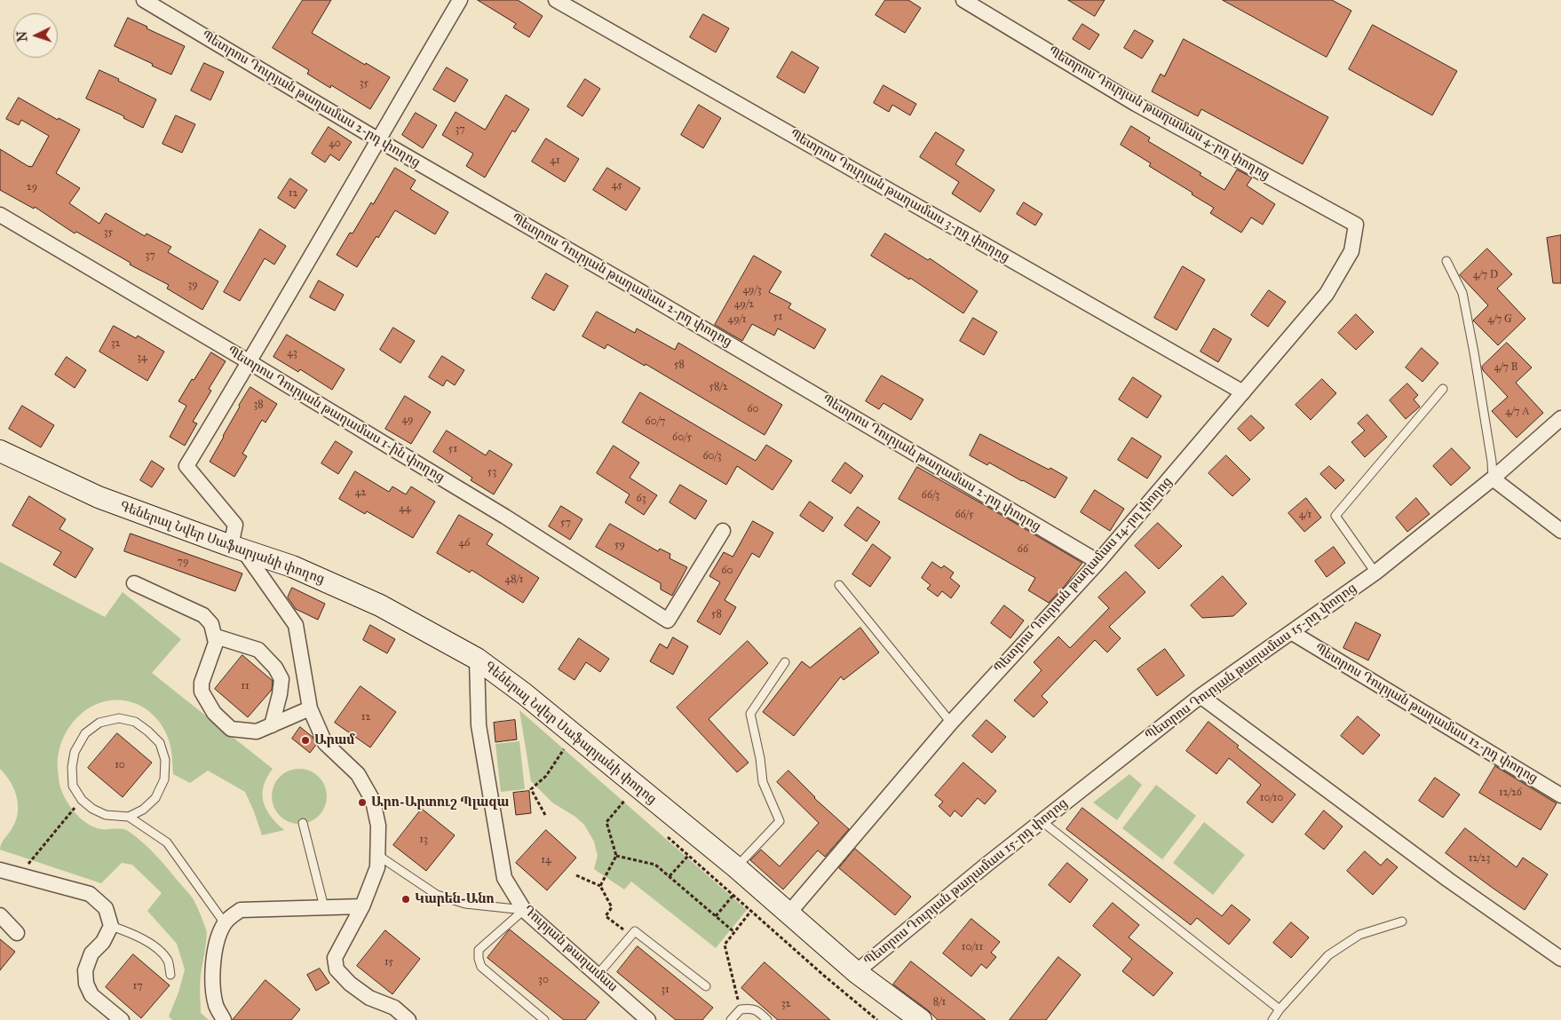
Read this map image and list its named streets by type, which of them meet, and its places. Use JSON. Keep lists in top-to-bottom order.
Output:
{
  "streets": {
    "main road": ["Գեներալ Նվեր Սաֆարյանի փողոց"],
    "street": [
      "Պետրոս Դուրյան թաղամաս 2-րդ փողոց",
      "Պետրոս Դուրյան թաղամաս 4-րդ փողոց",
      "Պետրոս Դուրյան թաղամաս 3-րդ փողոց",
      "Պետրոս Դուրյան թաղամաս 1-ին փողոց",
      "Պետրոս Դուրյան թաղամաս 14-րդ փողոց",
      "Պետրոս Դուրյան թաղամաս 15-րդ փողոց",
      "Պետրոս Դուրյան թաղամաս 12-րդ փողոց",
      "Դուրյան թաղամաս"
    ]
  },
  "crossings": [
    ["Պետրոս Դուրյան թաղամաս 2-րդ փողոց", "Պետրոս Դուրյան թաղամաս 14-րդ փողոց"],
    ["Պետրոս Դուրյան թաղամաս 4-րդ փողոց", "Պետրոս Դուրյան թաղամաս 14-րդ փողոց"],
    ["Պետրոս Դուրյան թաղամաս 3-րդ փողոց", "Պետրոս Դուրյան թաղամաս 14-րդ փողոց"],
    ["Գեներալ Նվեր Սաֆարյանի փողոց", "Պետրոս Դուրյան թաղամաս 14-րդ փողոց"],
    ["Գեներալ Նվեր Սաֆարյանի փողոց", "Պետրոս Դուրյան թաղամաս 15-րդ փողոց"],
    ["Գեներալ Նվեր Սաֆարյանի փողոց", "Դուրյան թաղամաս"],
    ["Պետրոս Դուրյան թաղամաս 15-րդ փողոց", "Պետրոս Դուրյան թաղամաս 12-րդ փողոց"]
  ],
  "places": ["Արամ", "Արո-Արտուշ Պլազա", "Կարեն-Անո"],
  "house_numbers": [
    "35",
    "37",
    "40",
    "41",
    "45",
    "29",
    "12",
    "35",
    "37",
    "4/7 D",
    "39",
    "49/3",
    "49/2",
    "51",
    "49/1",
    "4/7 G",
    "32",
    "43",
    "34",
    "58",
    "4/7 B",
    "58/2",
    "38",
    "60",
    "4/7 А",
    "49",
    "60/7",
    "60/5",
    "51",
    "60/3",
    "53",
    "42",
    "66/3",
    "63",
    "44",
    "66/5",
    "4/1",
    "57",
    "46",
    "59",
    "66",
    "79",
    "60",
    "48/1",
    "58",
    "11",
    "12",
    "10",
    "12/26",
    "10/10",
    "13",
    "12/23",
    "14",
    "10/11",
    "15",
    "30",
    "17",
    "31",
    "8/1",
    "32"
  ],
  "north": "left"
}
